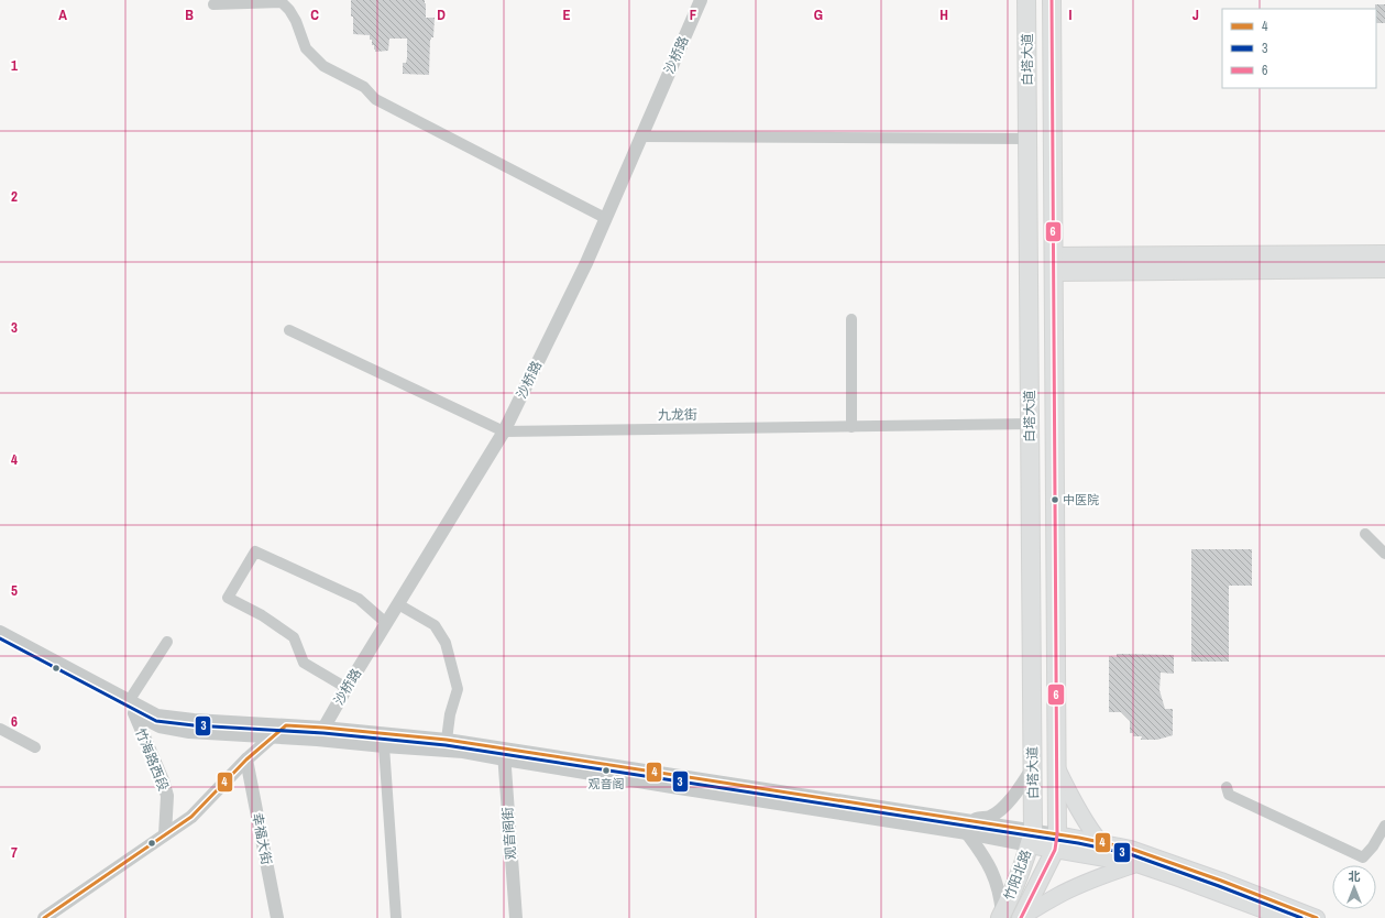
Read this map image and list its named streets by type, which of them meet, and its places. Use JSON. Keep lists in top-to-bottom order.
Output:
{
  "streets": {
    "highway": ["白塔大道", "竹阳北路"],
    "street": [
      "沙桥路",
      "九龙街",
      "竹海路西段",
      "观音阁街",
      "幸福大街"
    ]
  },
  "crossings": [
    ["沙桥路", "九龙街"],
    ["沙桥路", "竹海路西段"],
    ["白塔大道", "九龙街"],
    ["白塔大道", "竹海路西段"],
    ["白塔大道", "竹阳北路"],
    ["竹海路西段", "观音阁街"],
    ["竹海路西段", "竹阳北路"]
  ],
  "places": ["中医院", "观音阁"],
  "lines": ["transit line 6", "transit line 3", "transit line 4"],
  "legend": ["4", "3", "6"],
  "north": "top",
  "grid": {
    "columns": [
      "A",
      "B",
      "C",
      "D",
      "E",
      "F",
      "G",
      "H",
      "I",
      "J"
    ],
    "rows": [
      "1",
      "2",
      "3",
      "4",
      "5",
      "6",
      "7"
    ]
  }
}
